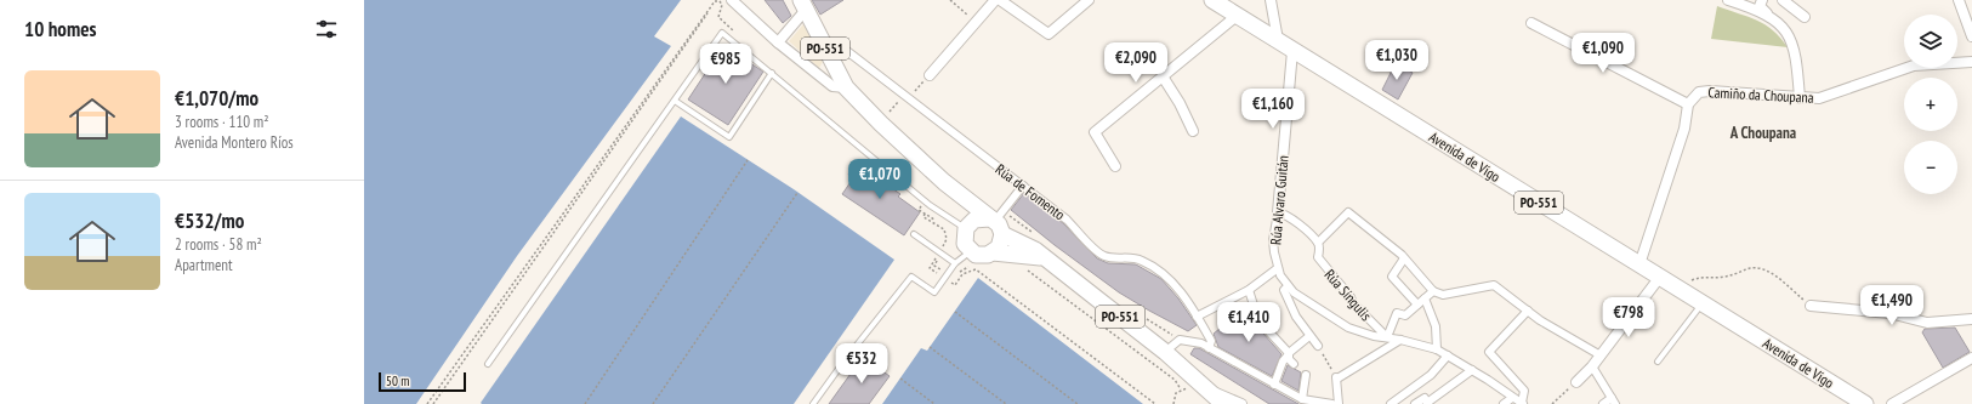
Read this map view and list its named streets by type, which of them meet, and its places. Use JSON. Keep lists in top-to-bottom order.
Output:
{
  "streets": {
    "main road": ["PO-551", "Avenida de Vigo"],
    "street": [
      "Camiño da Choupana",
      "Rúa de Fomento",
      "Rúa Alvaro Guitán",
      "Rúa Síngulis"
    ]
  },
  "crossings": [
    ["PO-551", "Rúa de Fomento"],
    ["Camiño da Choupana", "Avenida de Vigo"],
    ["Avenida de Vigo", "Rúa Alvaro Guitán"]
  ],
  "districts": ["A Choupana"],
  "scale_bar": "50 m",
  "page": {
    "heading": "10 homes",
    "map_buttons": ["+", "−"],
    "price": [
      "€1,090",
      "€1,030",
      "€2,090",
      "€985",
      "€1,160",
      "€1,070",
      "€1,490",
      "€798",
      "€1,410",
      "€532"
    ],
    "list": [
      {
        "name": "€1,070/mo",
        "note": "3 rooms · 110 m² · Avenida Montero Ríos"
      },
      {
        "name": "€532/mo",
        "note": "2 rooms · 58 m² · Apartment"
      }
    ],
    "scale": "50 m"
  }
}
